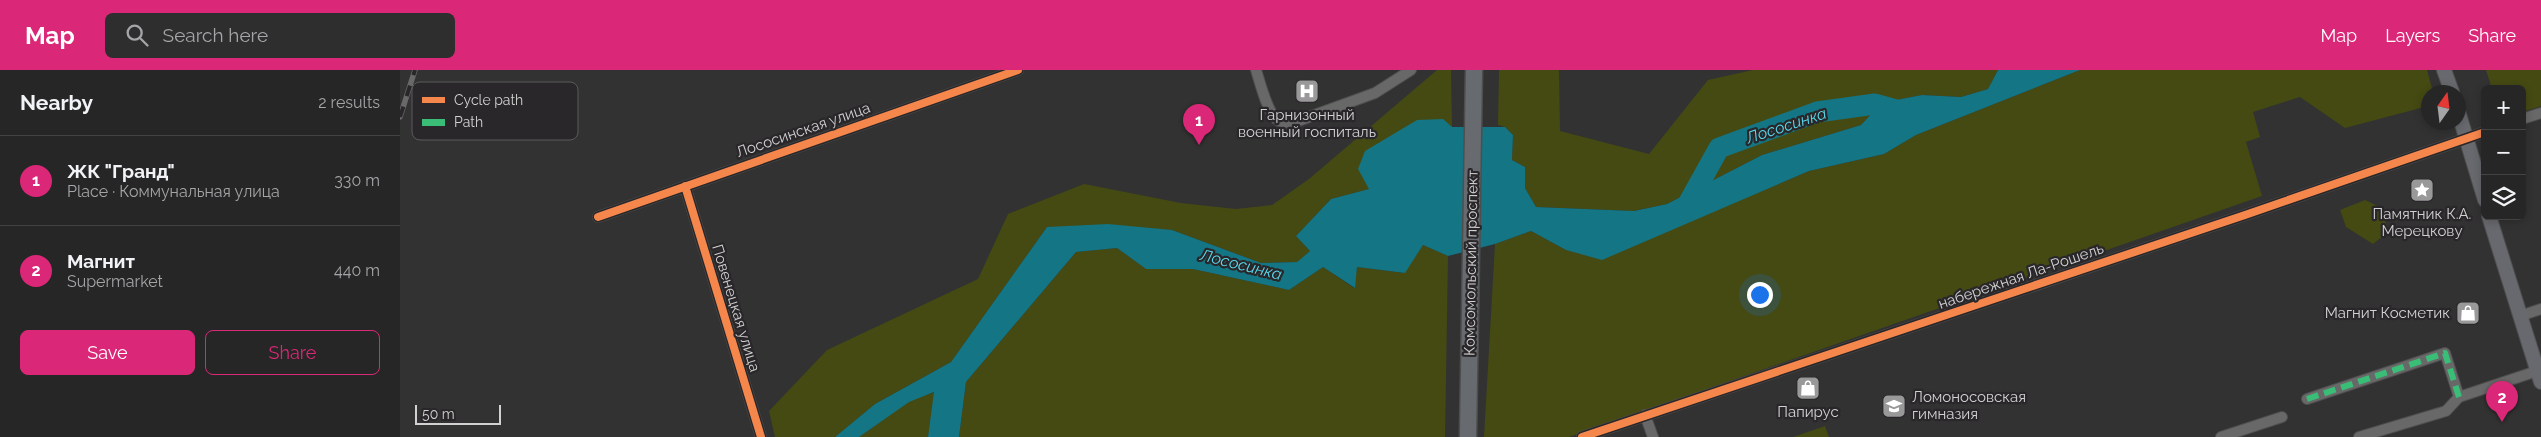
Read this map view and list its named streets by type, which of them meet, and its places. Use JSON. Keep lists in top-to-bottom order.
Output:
{
  "streets": {
    "main road": ["Комсомольский проспект"],
    "street": ["Лососинская улица", "набережная Ла-Рошель", "Повенецкая улица"]
  },
  "crossings": [
    ["Лососинская улица", "Повенецкая улица"]
  ],
  "water": ["Лососинка"],
  "places": {
    "hospital": ["Гарнизонный военный госпиталь"],
    "place": ["Памятник К.А. Мерецкову"],
    "shop": ["Магнит Косметик", "Папирус"],
    "school or university": ["Ломоносовская гимназия"]
  },
  "legend": ["Cycle path", "Path"],
  "scale_bar": "50 m",
  "north": "top",
  "page": {
    "header": "Map",
    "search": "Search here",
    "nav": ["Map", "Layers", "Share"],
    "heading": ["Nearby", "2 results"],
    "map_buttons": ["+", "−"],
    "pins": ["1", "2"],
    "list": [
      {
        "mark": "1",
        "name": "ЖК \"Гранд\"",
        "note": "Place · Коммунальная улица",
        "value": "330 m"
      },
      {
        "mark": "2",
        "name": "Магнит",
        "note": "Supermarket",
        "value": "440 m"
      }
    ],
    "buttons": ["Save", "Share"],
    "scale": "50 m"
  }
}
